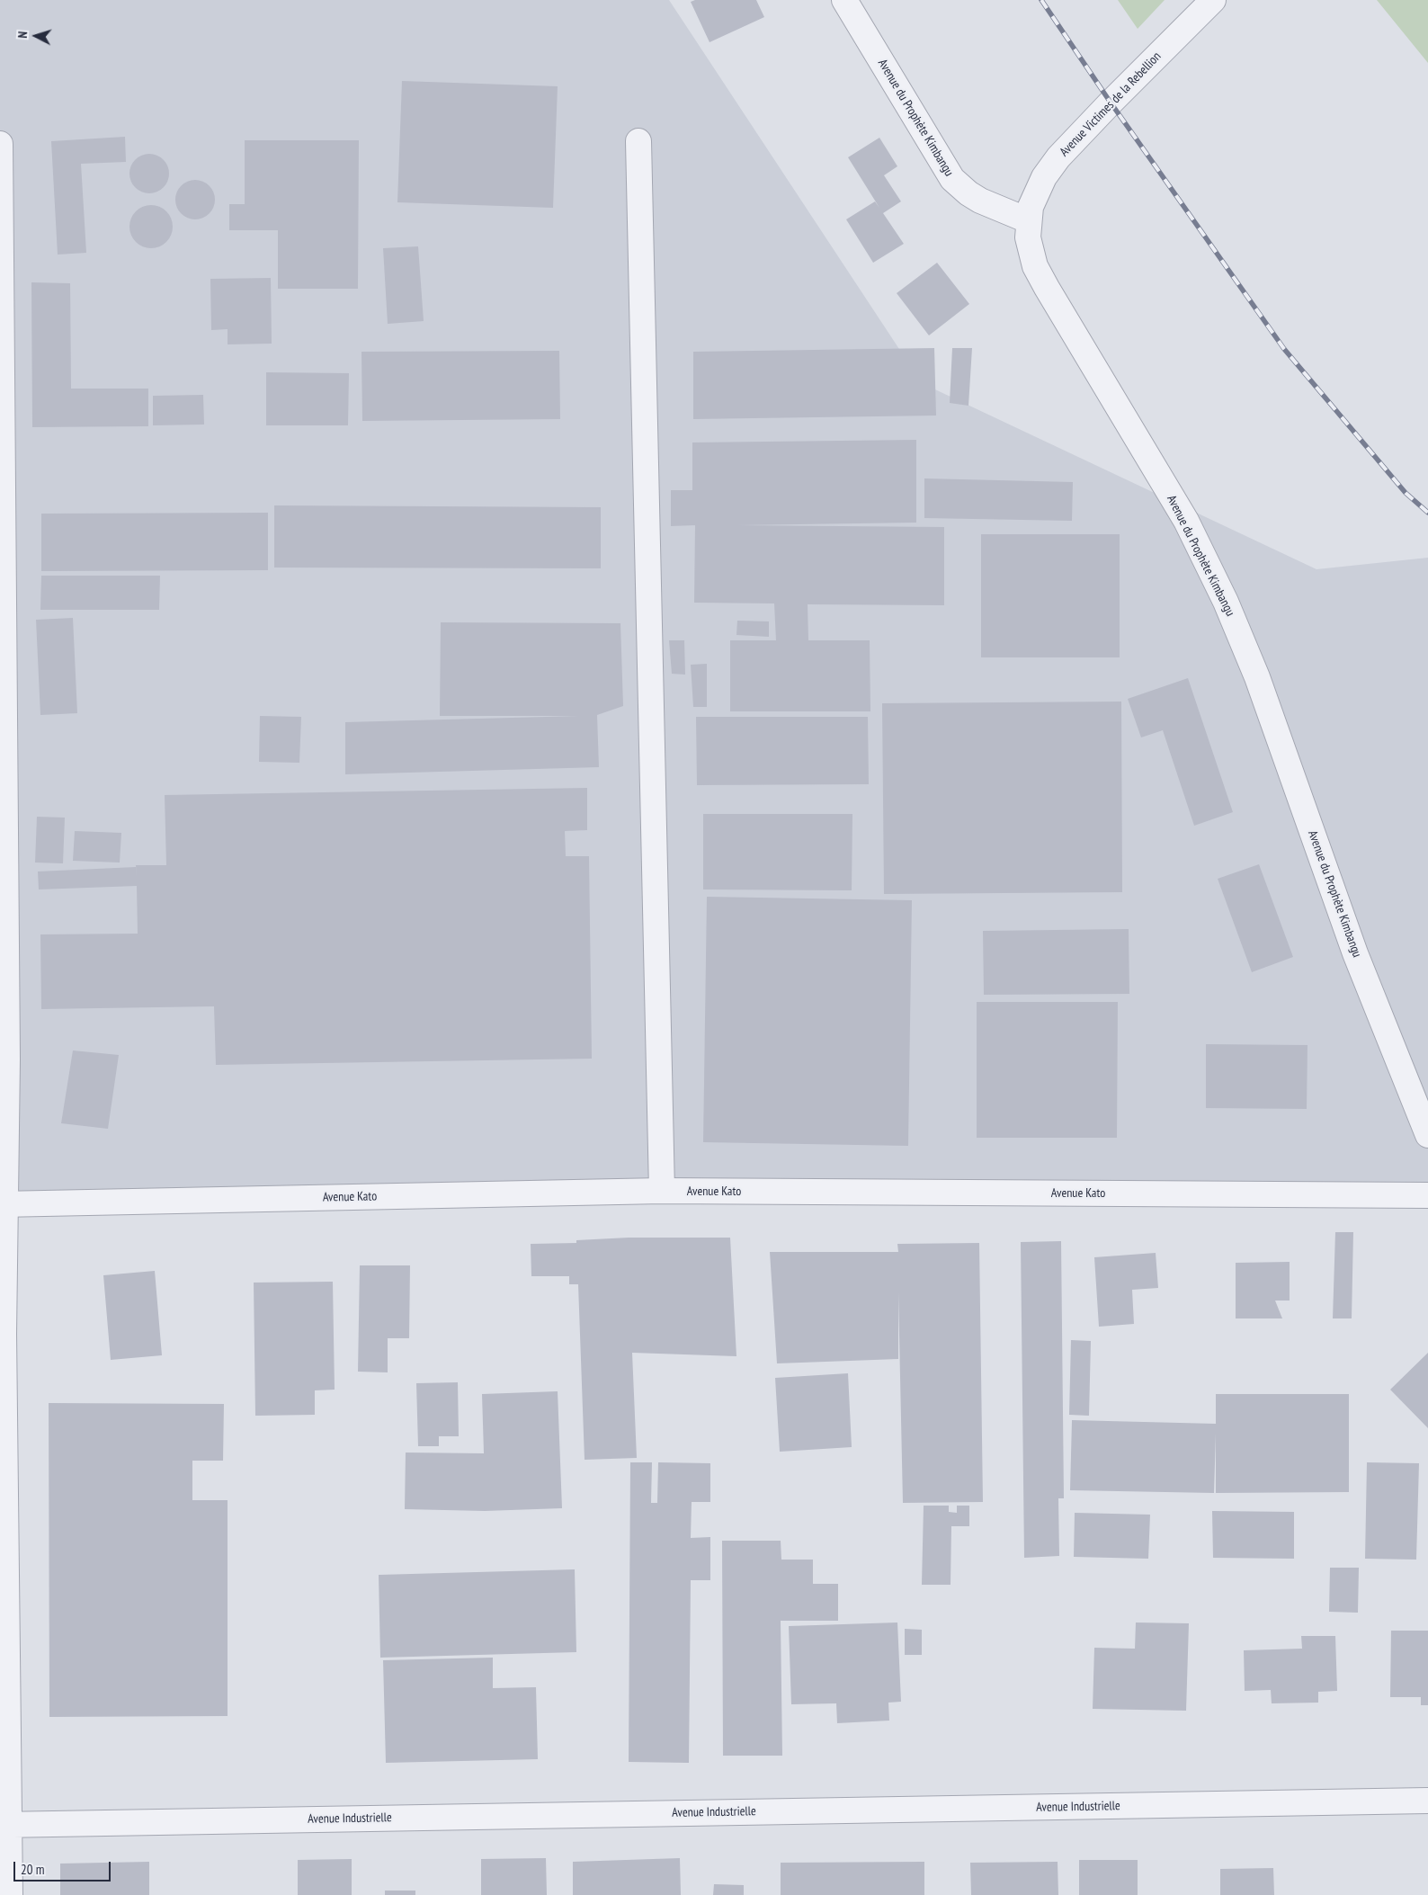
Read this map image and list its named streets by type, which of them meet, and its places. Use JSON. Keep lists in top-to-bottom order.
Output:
{
  "streets": {
    "street": [
      "Avenue Victimes de la Rebellion",
      "Avenue du Prophète Kimbangu",
      "Avenue Kato",
      "Avenue Industrielle"
    ]
  },
  "crossings": [
    ["Avenue Victimes de la Rebellion", "Avenue du Prophète Kimbangu"]
  ],
  "scale_bar": "20 m",
  "north": "left"
}
